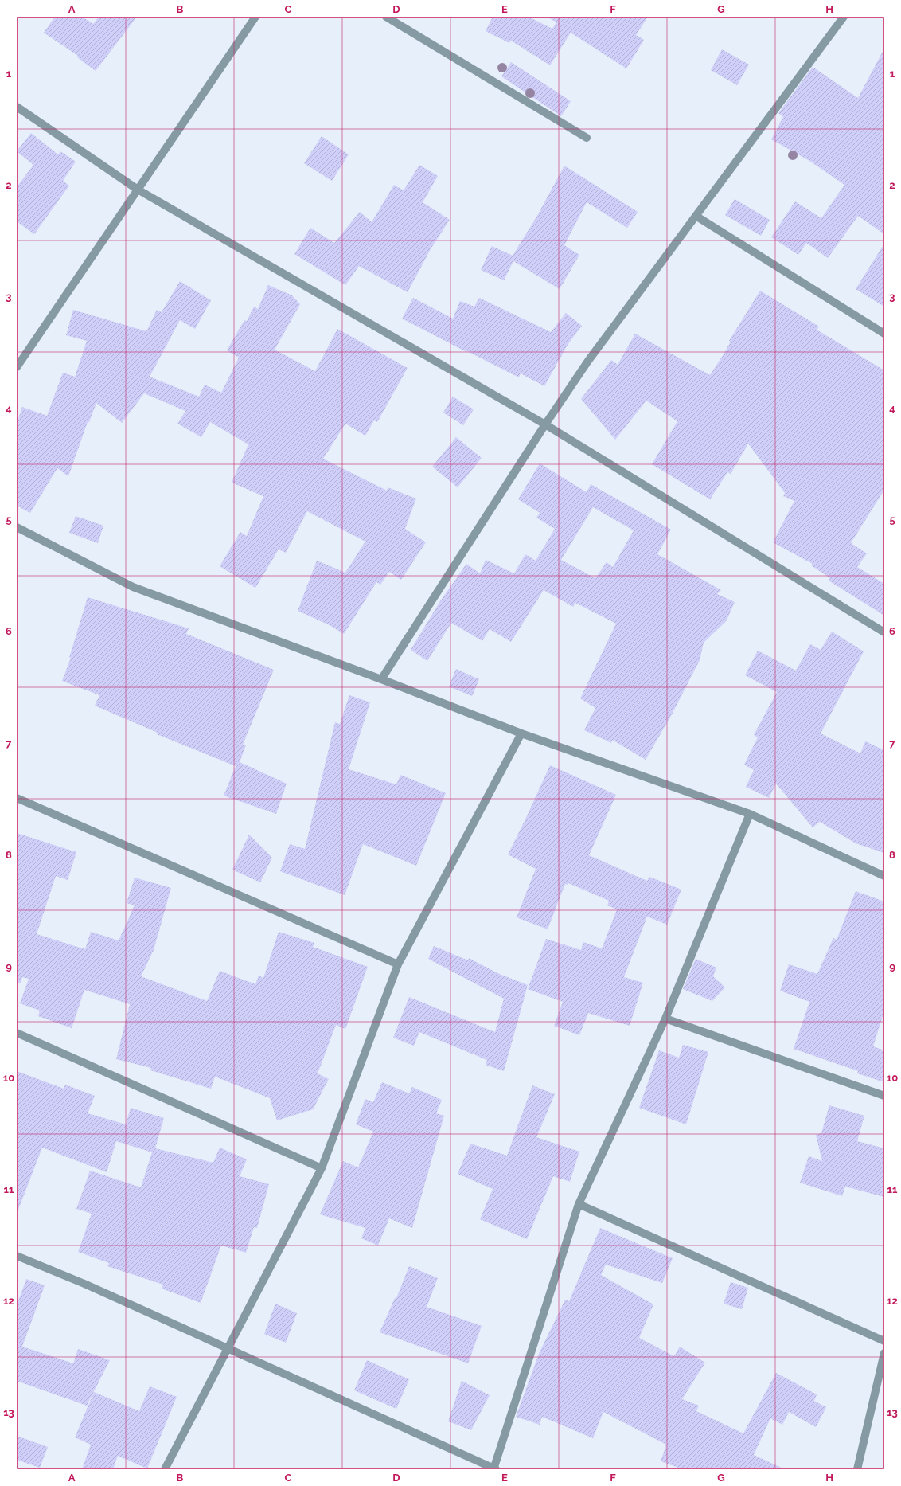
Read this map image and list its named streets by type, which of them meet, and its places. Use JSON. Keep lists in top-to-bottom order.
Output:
{
  "grid": {
    "columns": [
      "A",
      "B",
      "C",
      "D",
      "E",
      "F",
      "G",
      "H"
    ],
    "rows": [
      "1",
      "2",
      "3",
      "4",
      "5",
      "6",
      "7",
      "8",
      "9",
      "10",
      "11",
      "12",
      "13"
    ]
  }
}
